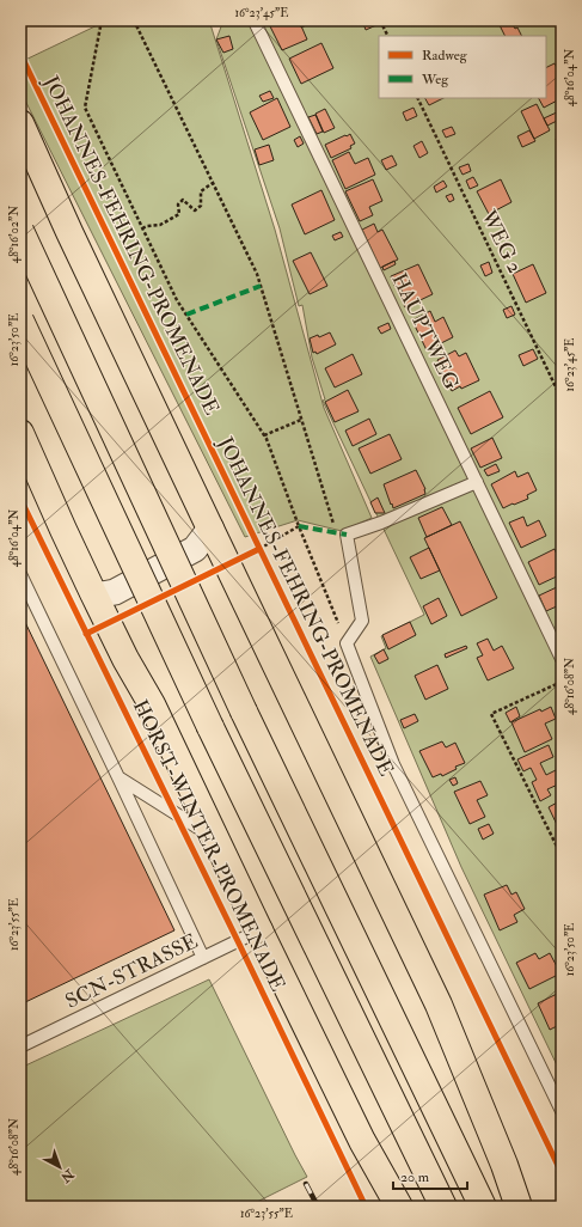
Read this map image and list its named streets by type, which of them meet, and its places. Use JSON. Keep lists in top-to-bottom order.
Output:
{
  "streets": {
    "lane": ["HAUPTWEG", "SCN-STRASSE"],
    "path": ["WEG 2"],
    "cycle path": ["JOHANNES-FEHRING-PROMENADE", "HORST-WINTER-PROMENADE"]
  },
  "legend": ["Radweg", "Weg"],
  "scale_bar": "20 m",
  "north": "bottom right",
  "coordinates": [
    "16°23'45\"E",
    "48°16'04\"N",
    "48°16'02\"N",
    "16°23'50\"E",
    "48°16'08\"N",
    "16°23'55\"E"
  ]
}
